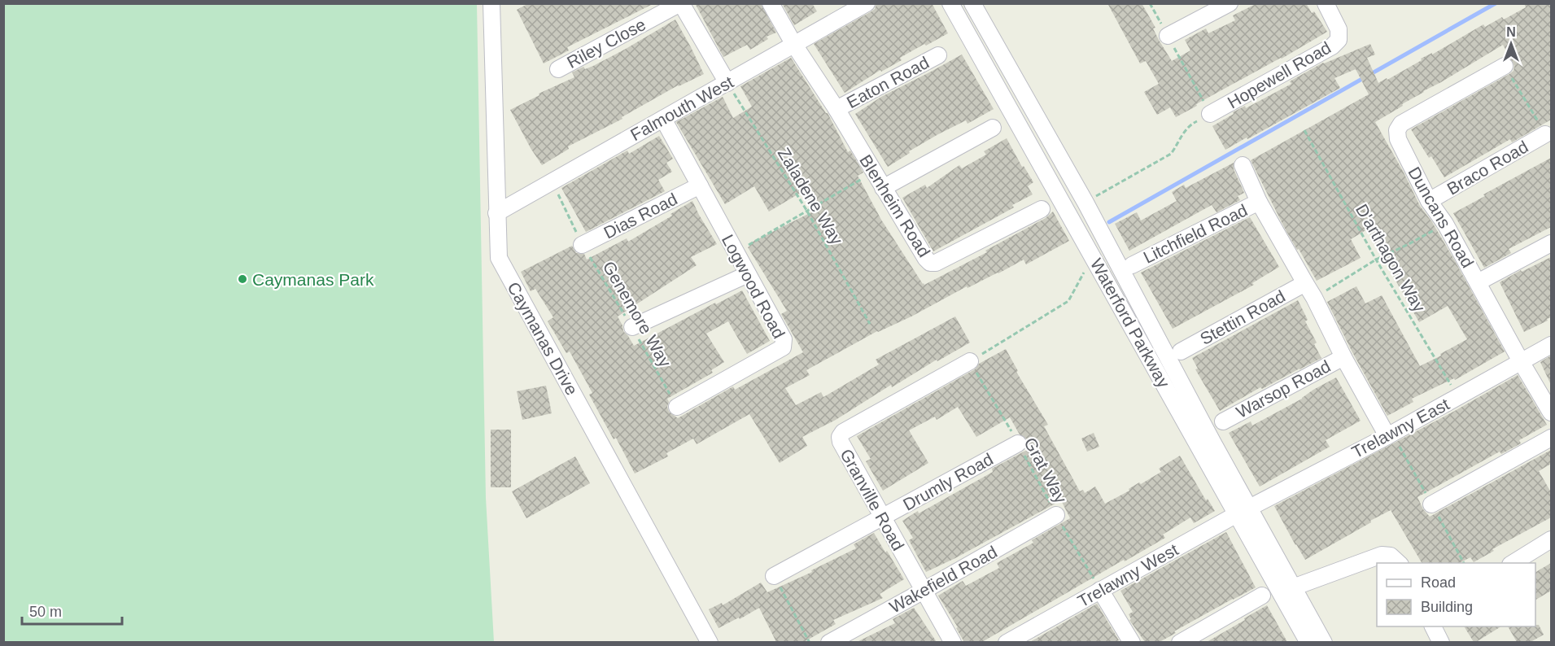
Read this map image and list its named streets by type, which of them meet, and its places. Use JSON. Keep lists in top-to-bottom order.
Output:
{
  "streets": {
    "street": [
      "Riley Close",
      "Hopewell Road",
      "Eaton Road",
      "Falmouth West",
      "Braco Road",
      "Blenheim Road",
      "Dias Road",
      "Duncans Road",
      "Litchfield Road",
      "Logwood Road",
      "Stettin Road",
      "Waterford Parkway",
      "Caymanas Drive",
      "Warsop Road",
      "Trelawny East",
      "Drumly Road",
      "Granville Road",
      "Trelawny West",
      "Wakefield Road"
    ],
    "path": [
      "Zaladene Way",
      "D'arthagon Way",
      "Genemore Way",
      "Grat Way"
    ]
  },
  "crossings": [
    ["Eaton Road", "Blenheim Road"],
    ["Falmouth West", "Zaladene Way"],
    ["Falmouth West", "Blenheim Road"],
    ["Falmouth West", "Logwood Road"],
    ["Falmouth West", "Genemore Way"],
    ["Falmouth West", "Caymanas Drive"],
    ["Braco Road", "Duncans Road"],
    ["Dias Road", "Logwood Road"],
    ["Dias Road", "Genemore Way"],
    ["Duncans Road", "Trelawny East"],
    ["D'arthagon Way", "Trelawny East"],
    ["Logwood Road", "Genemore Way"],
    ["Waterford Parkway", "Trelawny East"],
    ["Waterford Parkway", "Trelawny West"],
    ["Trelawny East", "Trelawny West"],
    ["Grat Way", "Drumly Road"],
    ["Grat Way", "Granville Road"],
    ["Grat Way", "Trelawny West"],
    ["Grat Way", "Wakefield Road"],
    ["Drumly Road", "Granville Road"],
    ["Granville Road", "Wakefield Road"]
  ],
  "places": ["Caymanas Park"],
  "legend": ["Road", "Building"],
  "scale_bar": "50 m",
  "north": "top"
}
